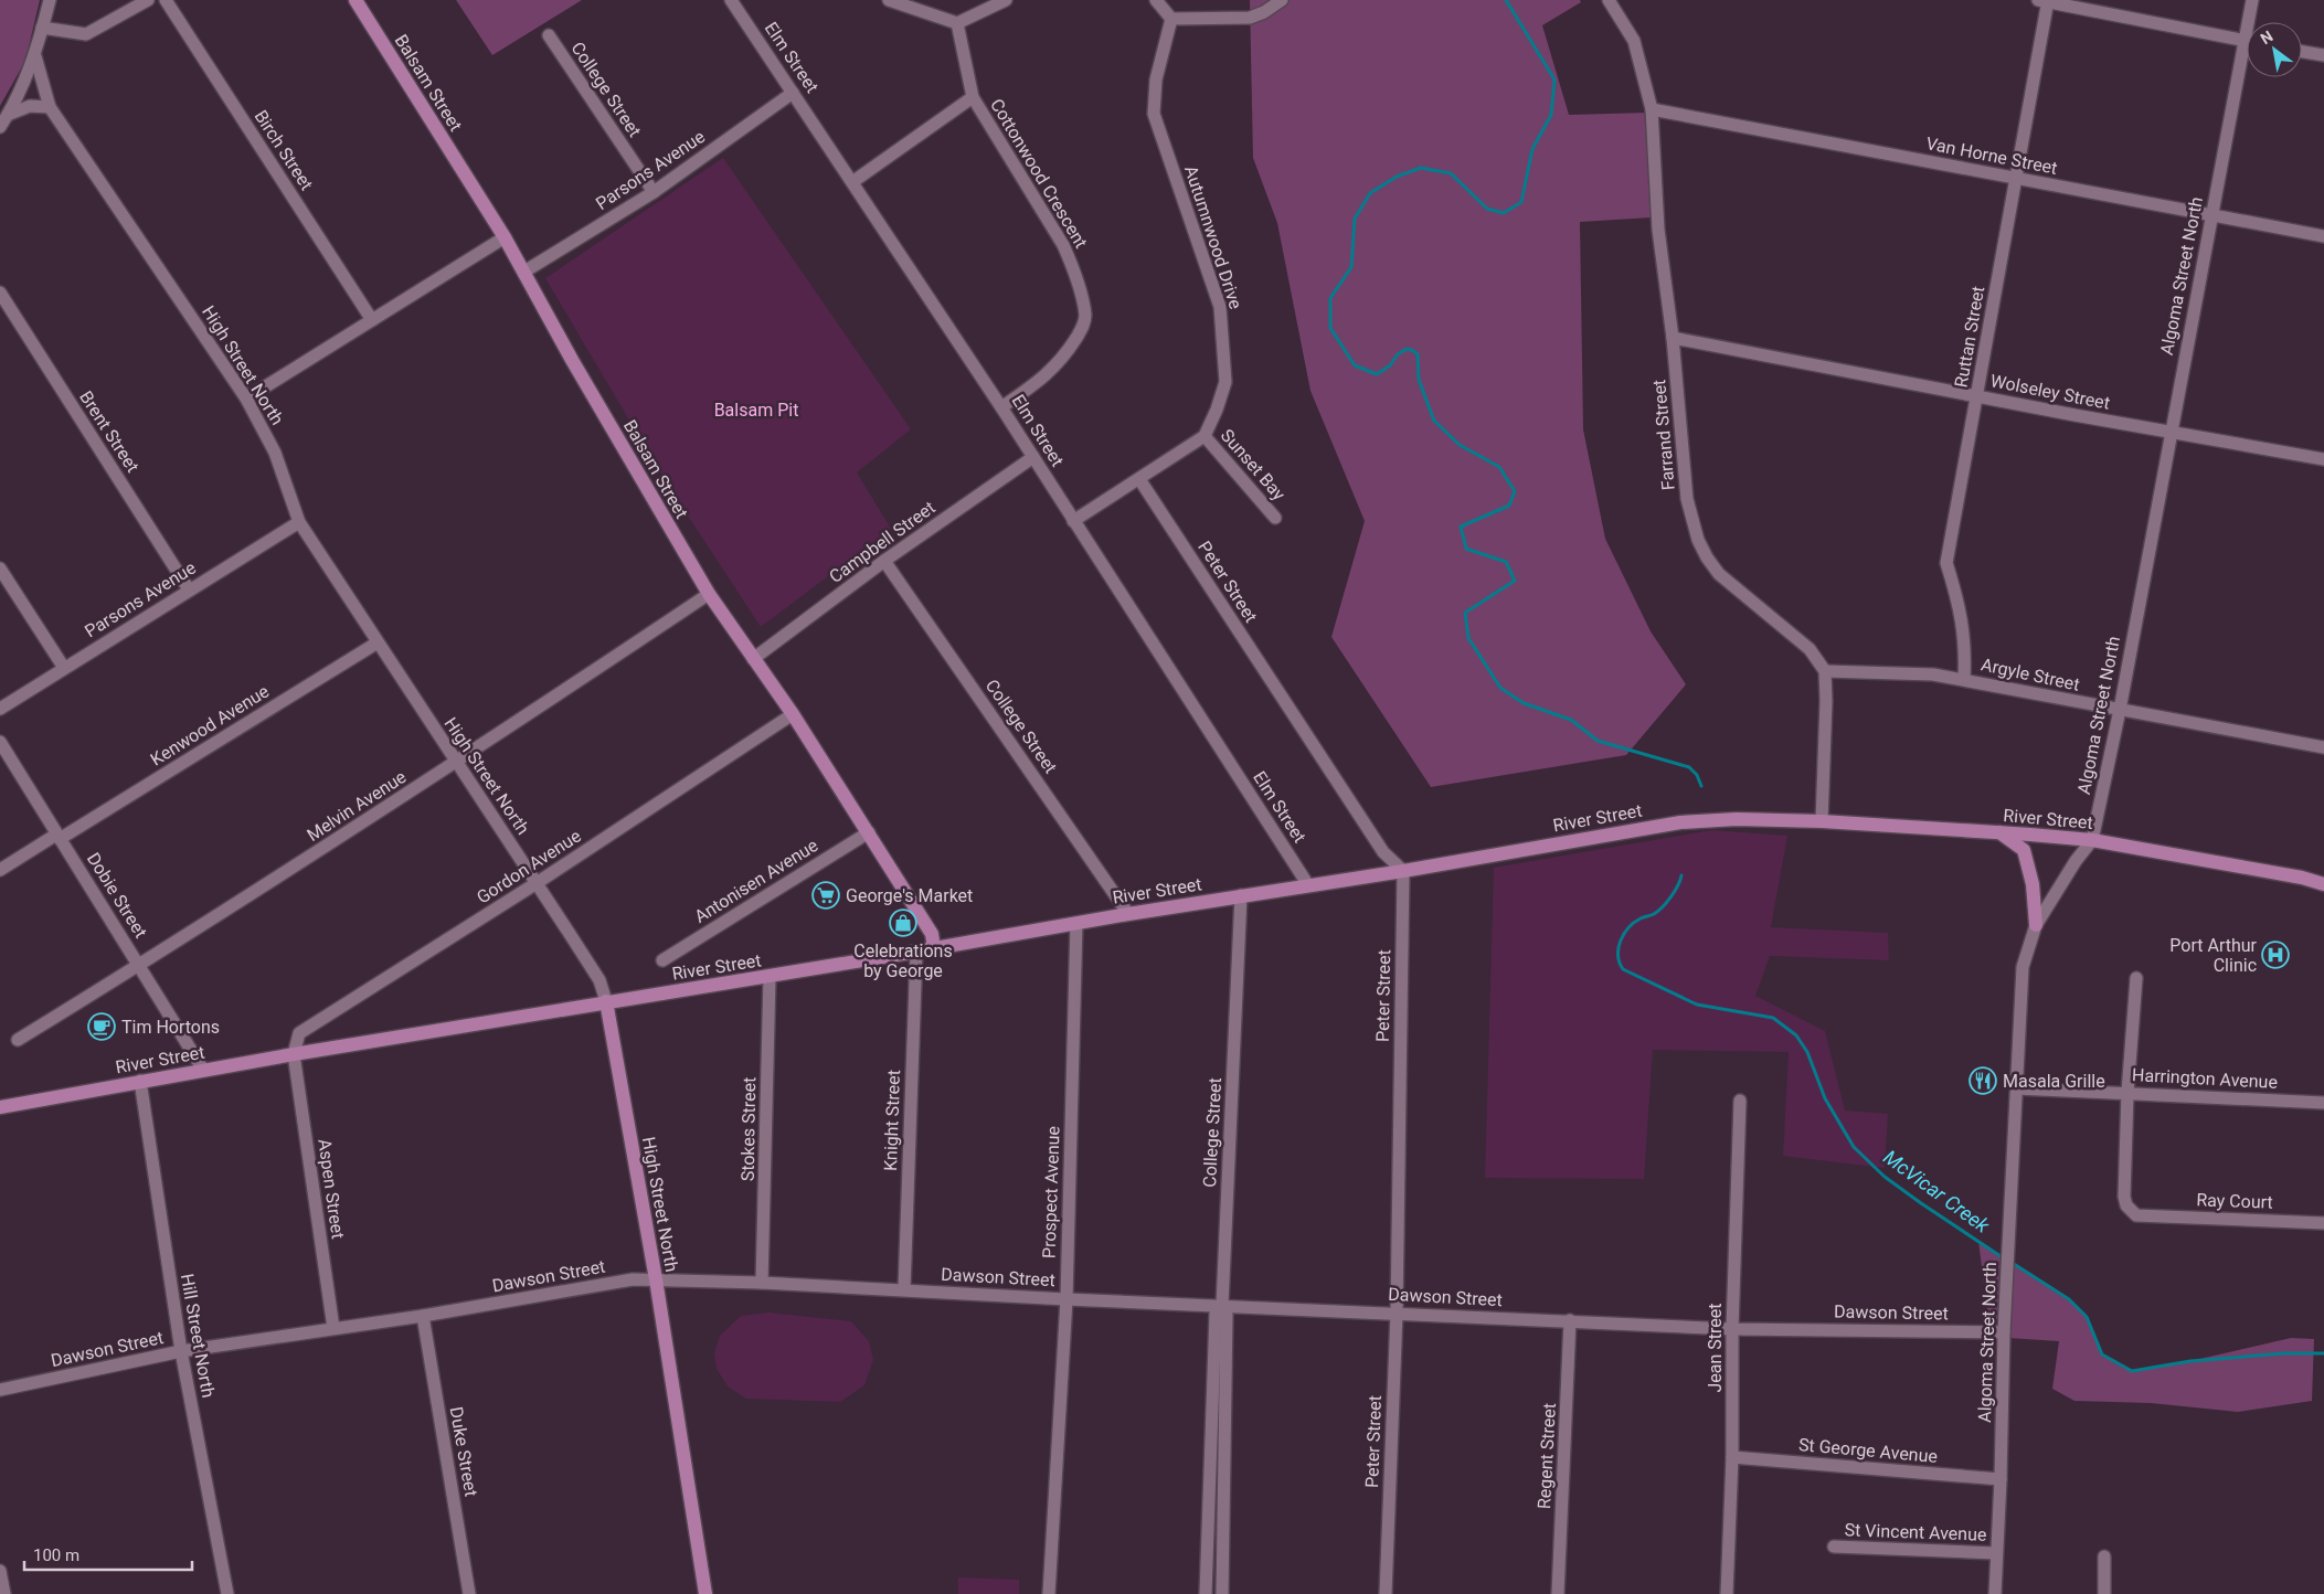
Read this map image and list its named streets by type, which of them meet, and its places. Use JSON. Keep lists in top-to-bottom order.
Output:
{
  "streets": {
    "main road": ["Balsam Street", "High Street North", "River Street"],
    "street": [
      "Elm Street",
      "College Street",
      "Birch Street",
      "Van Horne Street",
      "Parsons Avenue",
      "Cottonwood Crescent",
      "Autumnwood Drive",
      "Algoma Street North",
      "Ruttan Street",
      "Wolseley Street",
      "Brent Street",
      "Farrand Street",
      "Sunset Bay",
      "Campbell Street",
      "Peter Street",
      "Argyle Street",
      "Kenwood Avenue",
      "Melvin Avenue",
      "Gordon Avenue",
      "Antonisen Avenue",
      "Dobie Street",
      "Harrington Avenue",
      "Knight Street",
      "Stokes Street",
      "Aspen Street",
      "Prospect Avenue",
      "Ray Court",
      "Dawson Street",
      "Hill Street North",
      "Jean Street",
      "St George Avenue",
      "Duke Street",
      "Regent Street",
      "St Vincent Avenue"
    ]
  },
  "crossings": [
    ["Elm Street", "Parsons Avenue"],
    ["Elm Street", "Cottonwood Crescent"],
    ["Elm Street", "Campbell Street"],
    ["Elm Street", "River Street"],
    ["Balsam Street", "Parsons Avenue"],
    ["Balsam Street", "Campbell Street"],
    ["Balsam Street", "Melvin Avenue"],
    ["Balsam Street", "River Street"],
    ["Balsam Street", "Gordon Avenue"],
    ["Balsam Street", "Antonisen Avenue"],
    ["College Street", "Parsons Avenue"],
    ["College Street", "Campbell Street"],
    ["College Street", "River Street"],
    ["College Street", "Dawson Street"],
    ["Van Horne Street", "Algoma Street North"],
    ["Van Horne Street", "Ruttan Street"],
    ["Van Horne Street", "Farrand Street"],
    ["Parsons Avenue", "High Street North"],
    ["Parsons Avenue", "Brent Street"],
    ["Autumnwood Drive", "Sunset Bay"],
    ["Algoma Street North", "Wolseley Street"],
    ["Algoma Street North", "Argyle Street"],
    ["Algoma Street North", "River Street"],
    ["Algoma Street North", "Harrington Avenue"],
    ["Algoma Street North", "Dawson Street"],
    ["Algoma Street North", "St George Avenue"],
    ["Algoma Street North", "St Vincent Avenue"],
    ["Ruttan Street", "Wolseley Street"],
    ["Ruttan Street", "Argyle Street"],
    ["High Street North", "Kenwood Avenue"],
    ["High Street North", "Melvin Avenue"],
    ["High Street North", "River Street"],
    ["High Street North", "Gordon Avenue"],
    ["High Street North", "Dawson Street"],
    ["Wolseley Street", "Farrand Street"],
    ["Farrand Street", "Argyle Street"],
    ["Peter Street", "River Street"],
    ["Peter Street", "Dawson Street"],
    ["Kenwood Avenue", "Dobie Street"],
    ["Melvin Avenue", "Dobie Street"],
    ["River Street", "Gordon Avenue"],
    ["River Street", "Dobie Street"],
    ["River Street", "Knight Street"],
    ["River Street", "Stokes Street"],
    ["River Street", "Aspen Street"],
    ["River Street", "Prospect Avenue"],
    ["River Street", "Hill Street North"],
    ["Gordon Avenue", "Aspen Street"],
    ["Harrington Avenue", "Ray Court"],
    ["Knight Street", "Dawson Street"],
    ["Stokes Street", "Dawson Street"],
    ["Aspen Street", "Dawson Street"],
    ["Prospect Avenue", "Dawson Street"],
    ["Dawson Street", "Hill Street North"],
    ["Dawson Street", "Jean Street"],
    ["Dawson Street", "Duke Street"],
    ["Dawson Street", "Regent Street"],
    ["Jean Street", "St George Avenue"]
  ],
  "water": ["McVicar Creek"],
  "parks": ["Balsam Pit"],
  "places": {
    "supermarket": ["George's Market"],
    "shop": ["Celebrations by George"],
    "hospital": ["Port Arthur Clinic"],
    "cafe": ["Tim Hortons"],
    "restaurant": ["Masala Grille"]
  },
  "scale_bar": "100 m",
  "north": "top left"
}
